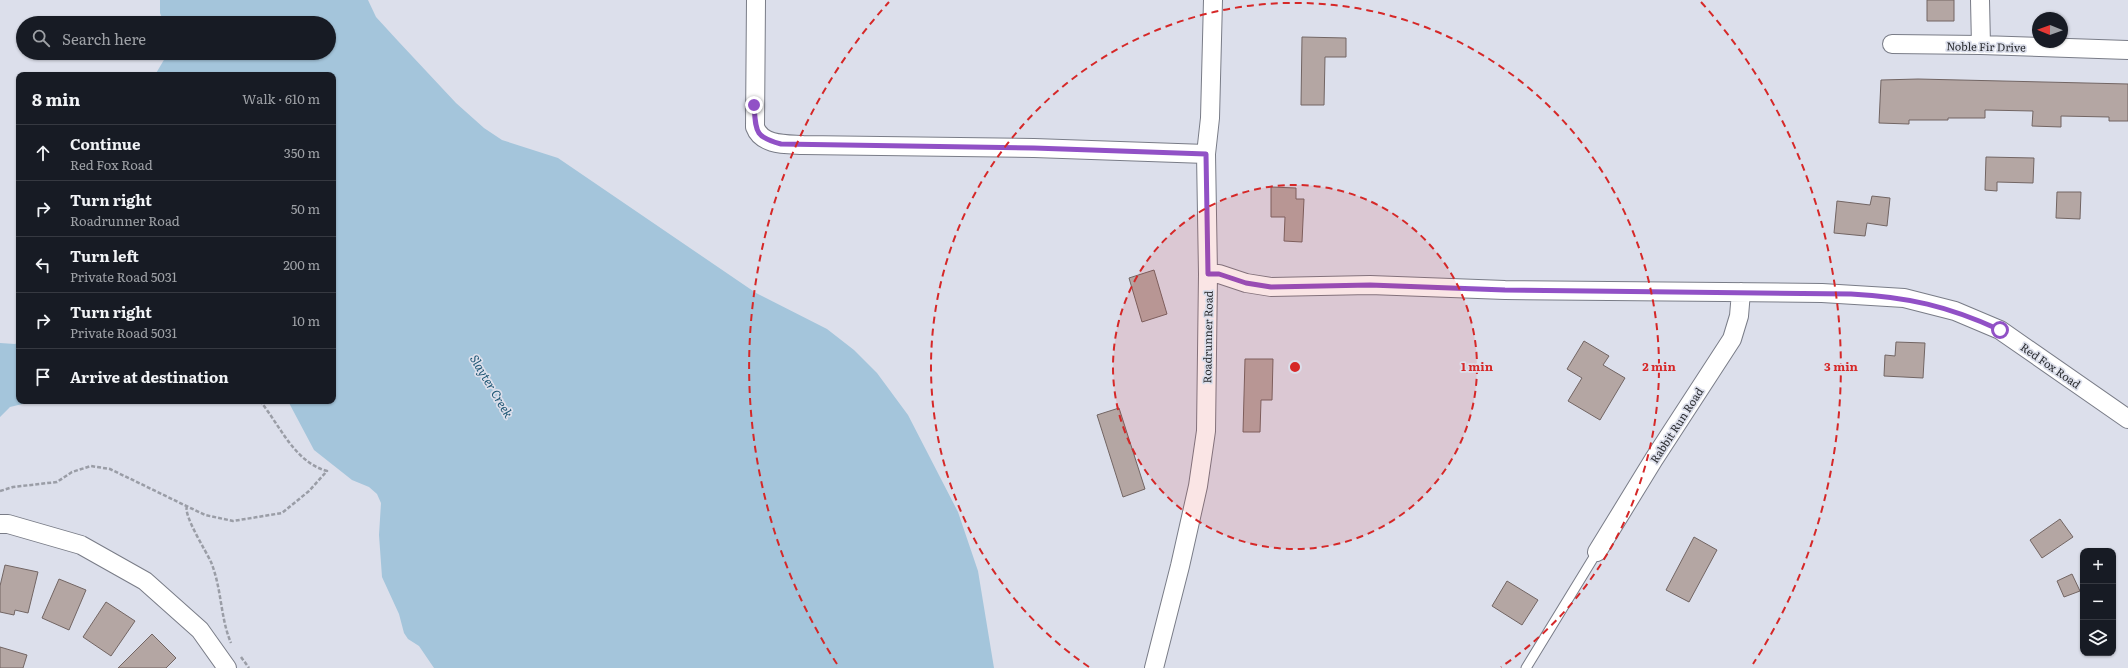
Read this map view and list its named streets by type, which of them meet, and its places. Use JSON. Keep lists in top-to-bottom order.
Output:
{
  "streets": {
    "street": [
      "Noble Fir Drive",
      "Roadrunner Road",
      "Red Fox Road",
      "Rabbit Run Road"
    ]
  },
  "crossings": [
    ["Roadrunner Road", "Red Fox Road"],
    ["Red Fox Road", "Rabbit Run Road"]
  ],
  "water": ["Slayter Creek"],
  "north": "left",
  "page": {
    "search": "Search here",
    "heading": ["8 min", "Walk · 610 m"],
    "list": [
      ["Continue", "Red Fox Road", "350 m"],
      ["Turn right", "Roadrunner Road", "50 m"],
      ["Turn left", "Private Road 5031", "200 m"],
      ["Turn right", "Private Road 5031", "10 m"],
      "Arrive at destination"
    ],
    "map_buttons": ["+", "−"]
  },
  "rings": ["1 min", "2 min", "3 min"]
}
